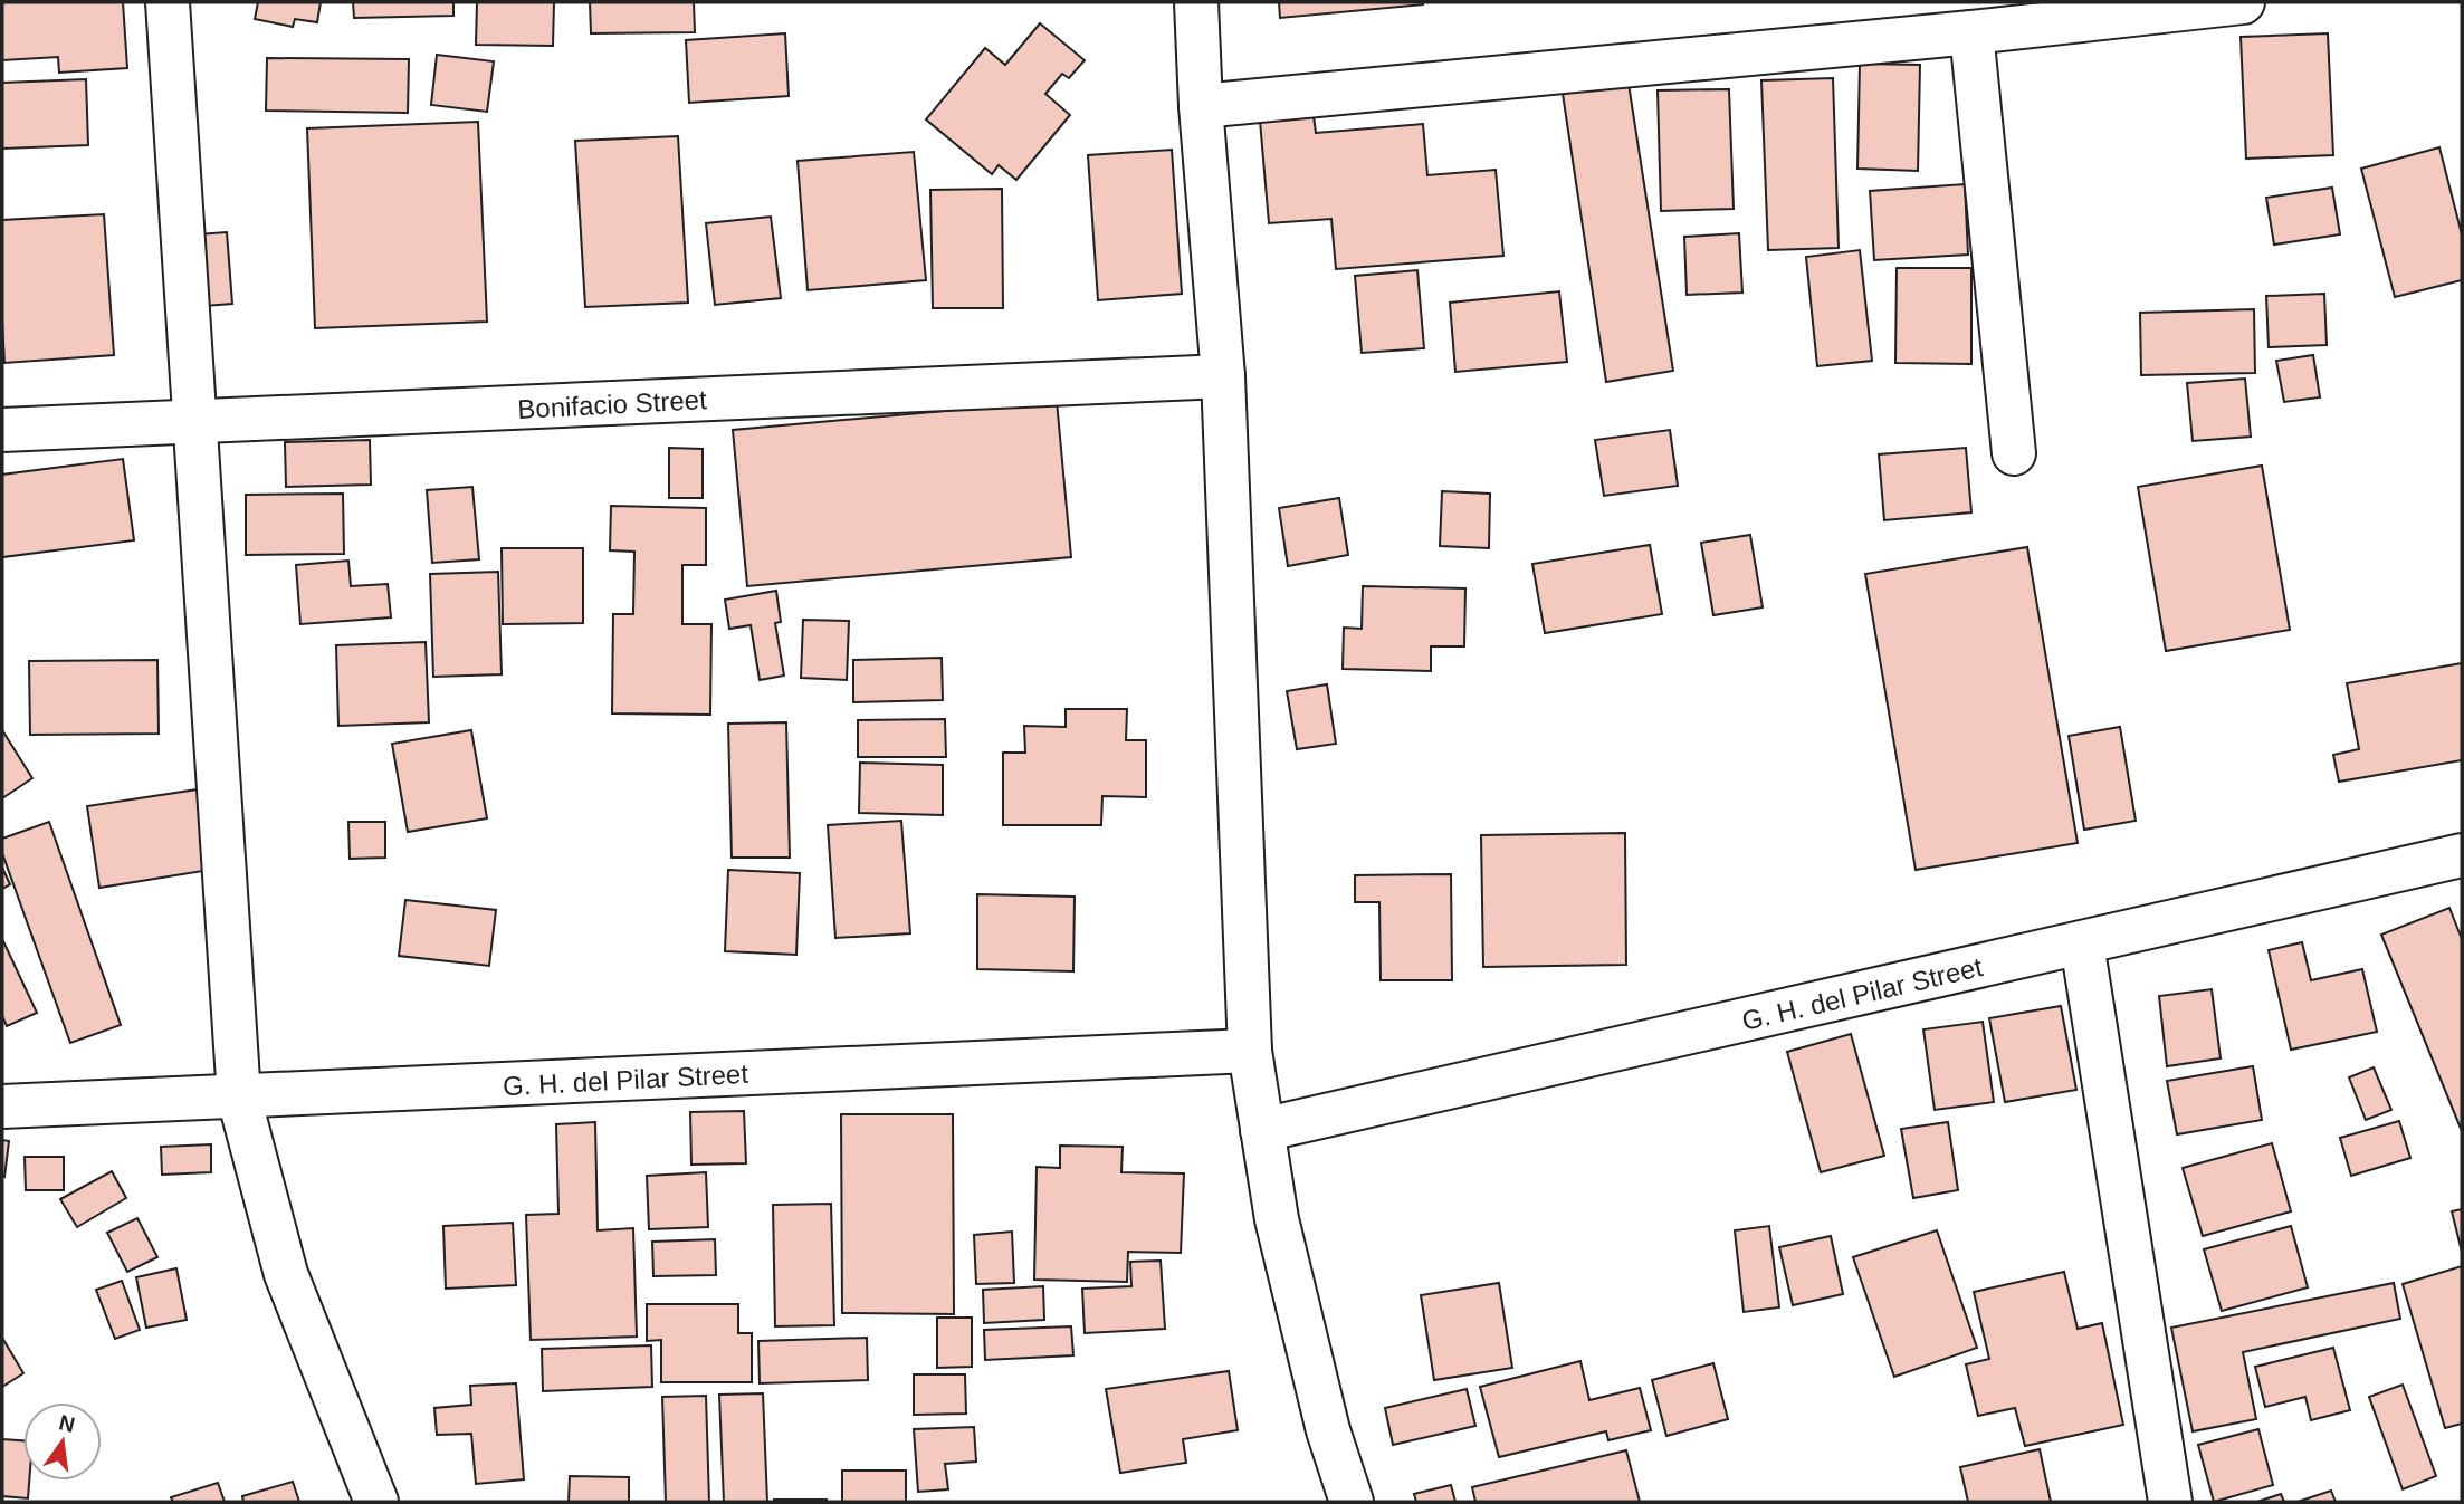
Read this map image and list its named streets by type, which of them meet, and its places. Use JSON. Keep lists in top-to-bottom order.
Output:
{
  "streets": {
    "street": ["Bonifacio Street", "G. H. del Pilar Street"]
  },
  "north": "top"
}
